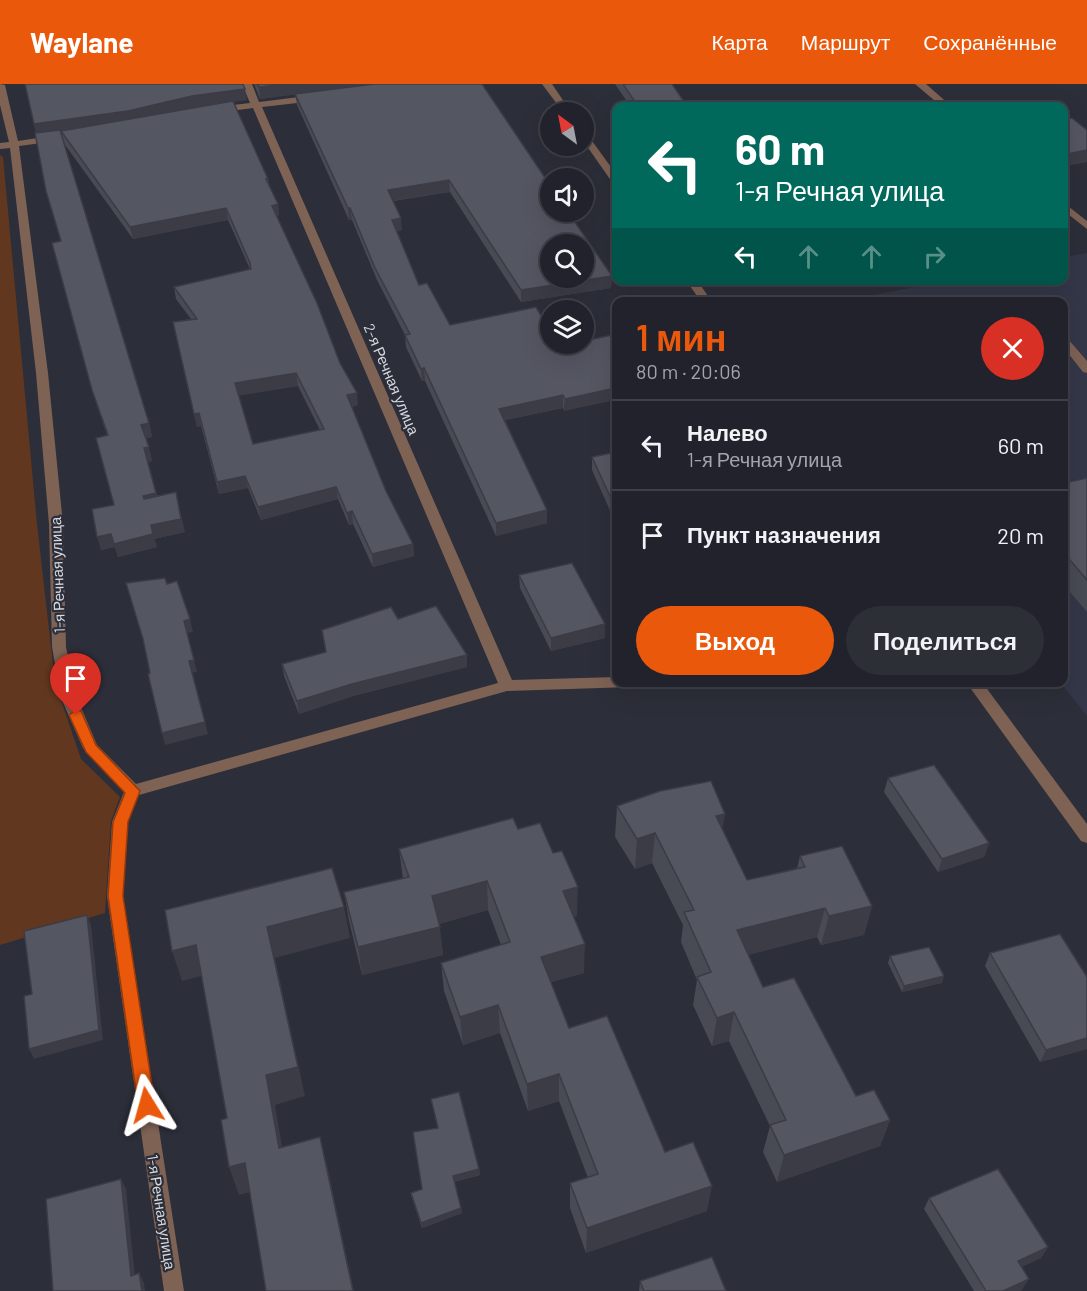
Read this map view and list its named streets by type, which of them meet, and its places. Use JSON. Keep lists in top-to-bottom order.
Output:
{
  "streets": {
    "street": ["2-я Речная улица", "1-я Речная улица"]
  },
  "north": "top left",
  "page": {
    "header": "Waylane",
    "nav": ["Карта", "Маршрут", "Сохранённые"],
    "turn": ["60 m", "1-я Речная улица"],
    "heading": ["1 мин", "80 m · 20:06"],
    "list": [
      {
        "name": "Налево",
        "note": "1-я Речная улица",
        "value": "60 m"
      },
      {
        "name": "Пункт назначения",
        "value": "20 m"
      }
    ],
    "buttons": ["Выход", "Поделиться"]
  }
}
